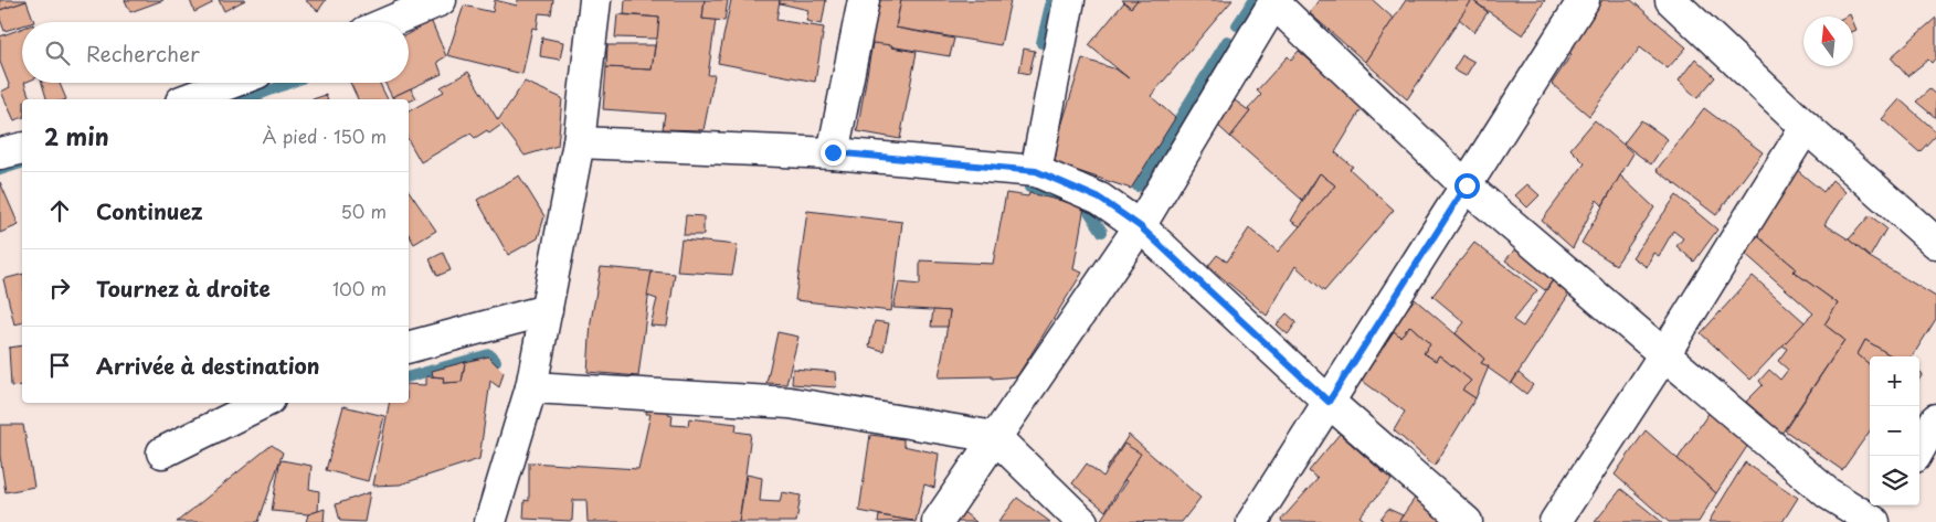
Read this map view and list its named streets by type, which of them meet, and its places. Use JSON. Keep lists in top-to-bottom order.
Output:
{
  "north": "top",
  "page": {
    "search": "Rechercher",
    "heading": ["2 min", "À pied · 150 m"],
    "list": [
      ["Continuez", "50 m"],
      ["Tournez à droite", "100 m"],
      "Arrivée à destination"
    ],
    "map_buttons": ["+", "−"]
  }
}
